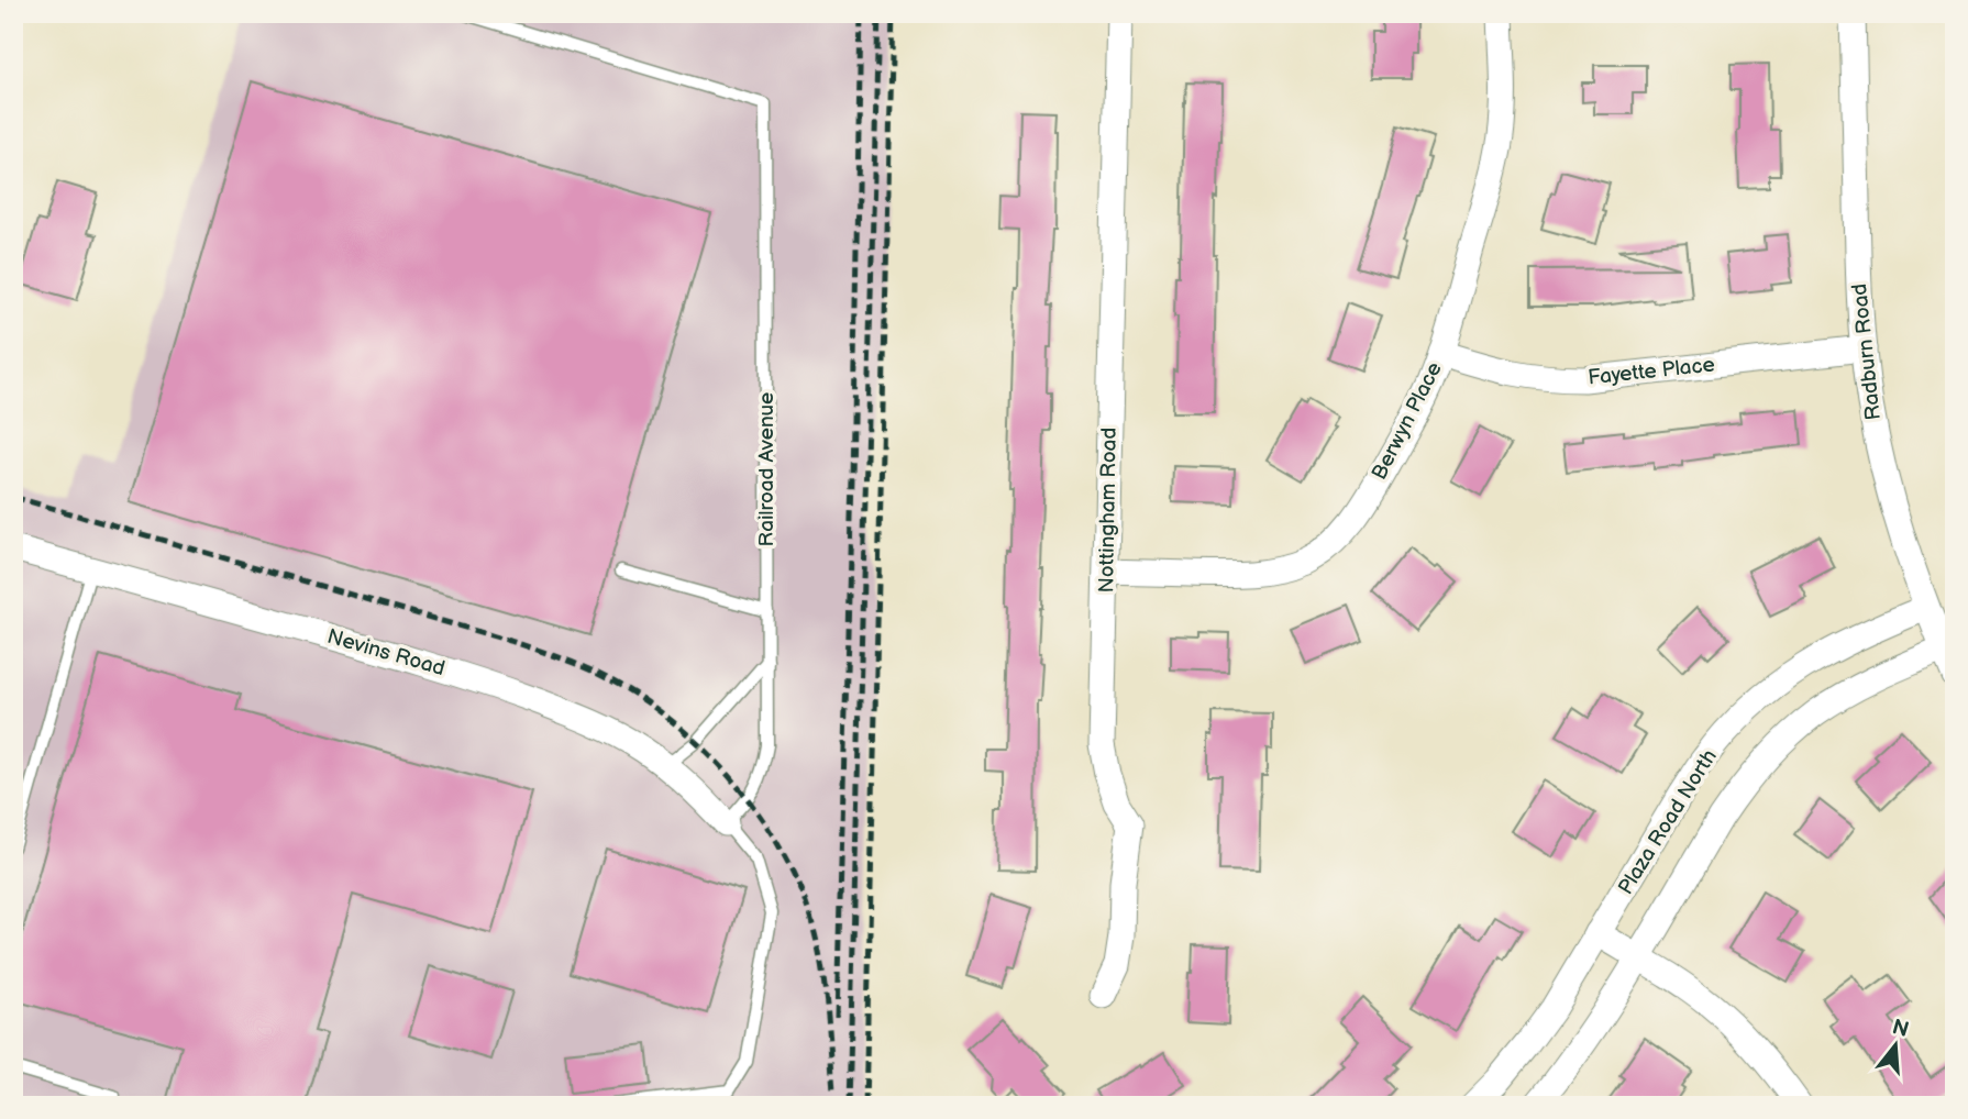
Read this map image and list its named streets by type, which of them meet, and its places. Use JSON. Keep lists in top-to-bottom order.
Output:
{
  "streets": {
    "street": [
      "Radburn Road",
      "Fayette Place",
      "Berwyn Place",
      "Nottingham Road",
      "Nevins Road",
      "Plaza Road North"
    ],
    "lane": ["Railroad Avenue"]
  },
  "crossings": [
    ["Radburn Road", "Fayette Place"],
    ["Radburn Road", "Plaza Road North"],
    ["Fayette Place", "Berwyn Place"],
    ["Berwyn Place", "Nottingham Road"],
    ["Railroad Avenue", "Nevins Road"]
  ],
  "north": "top"
}
